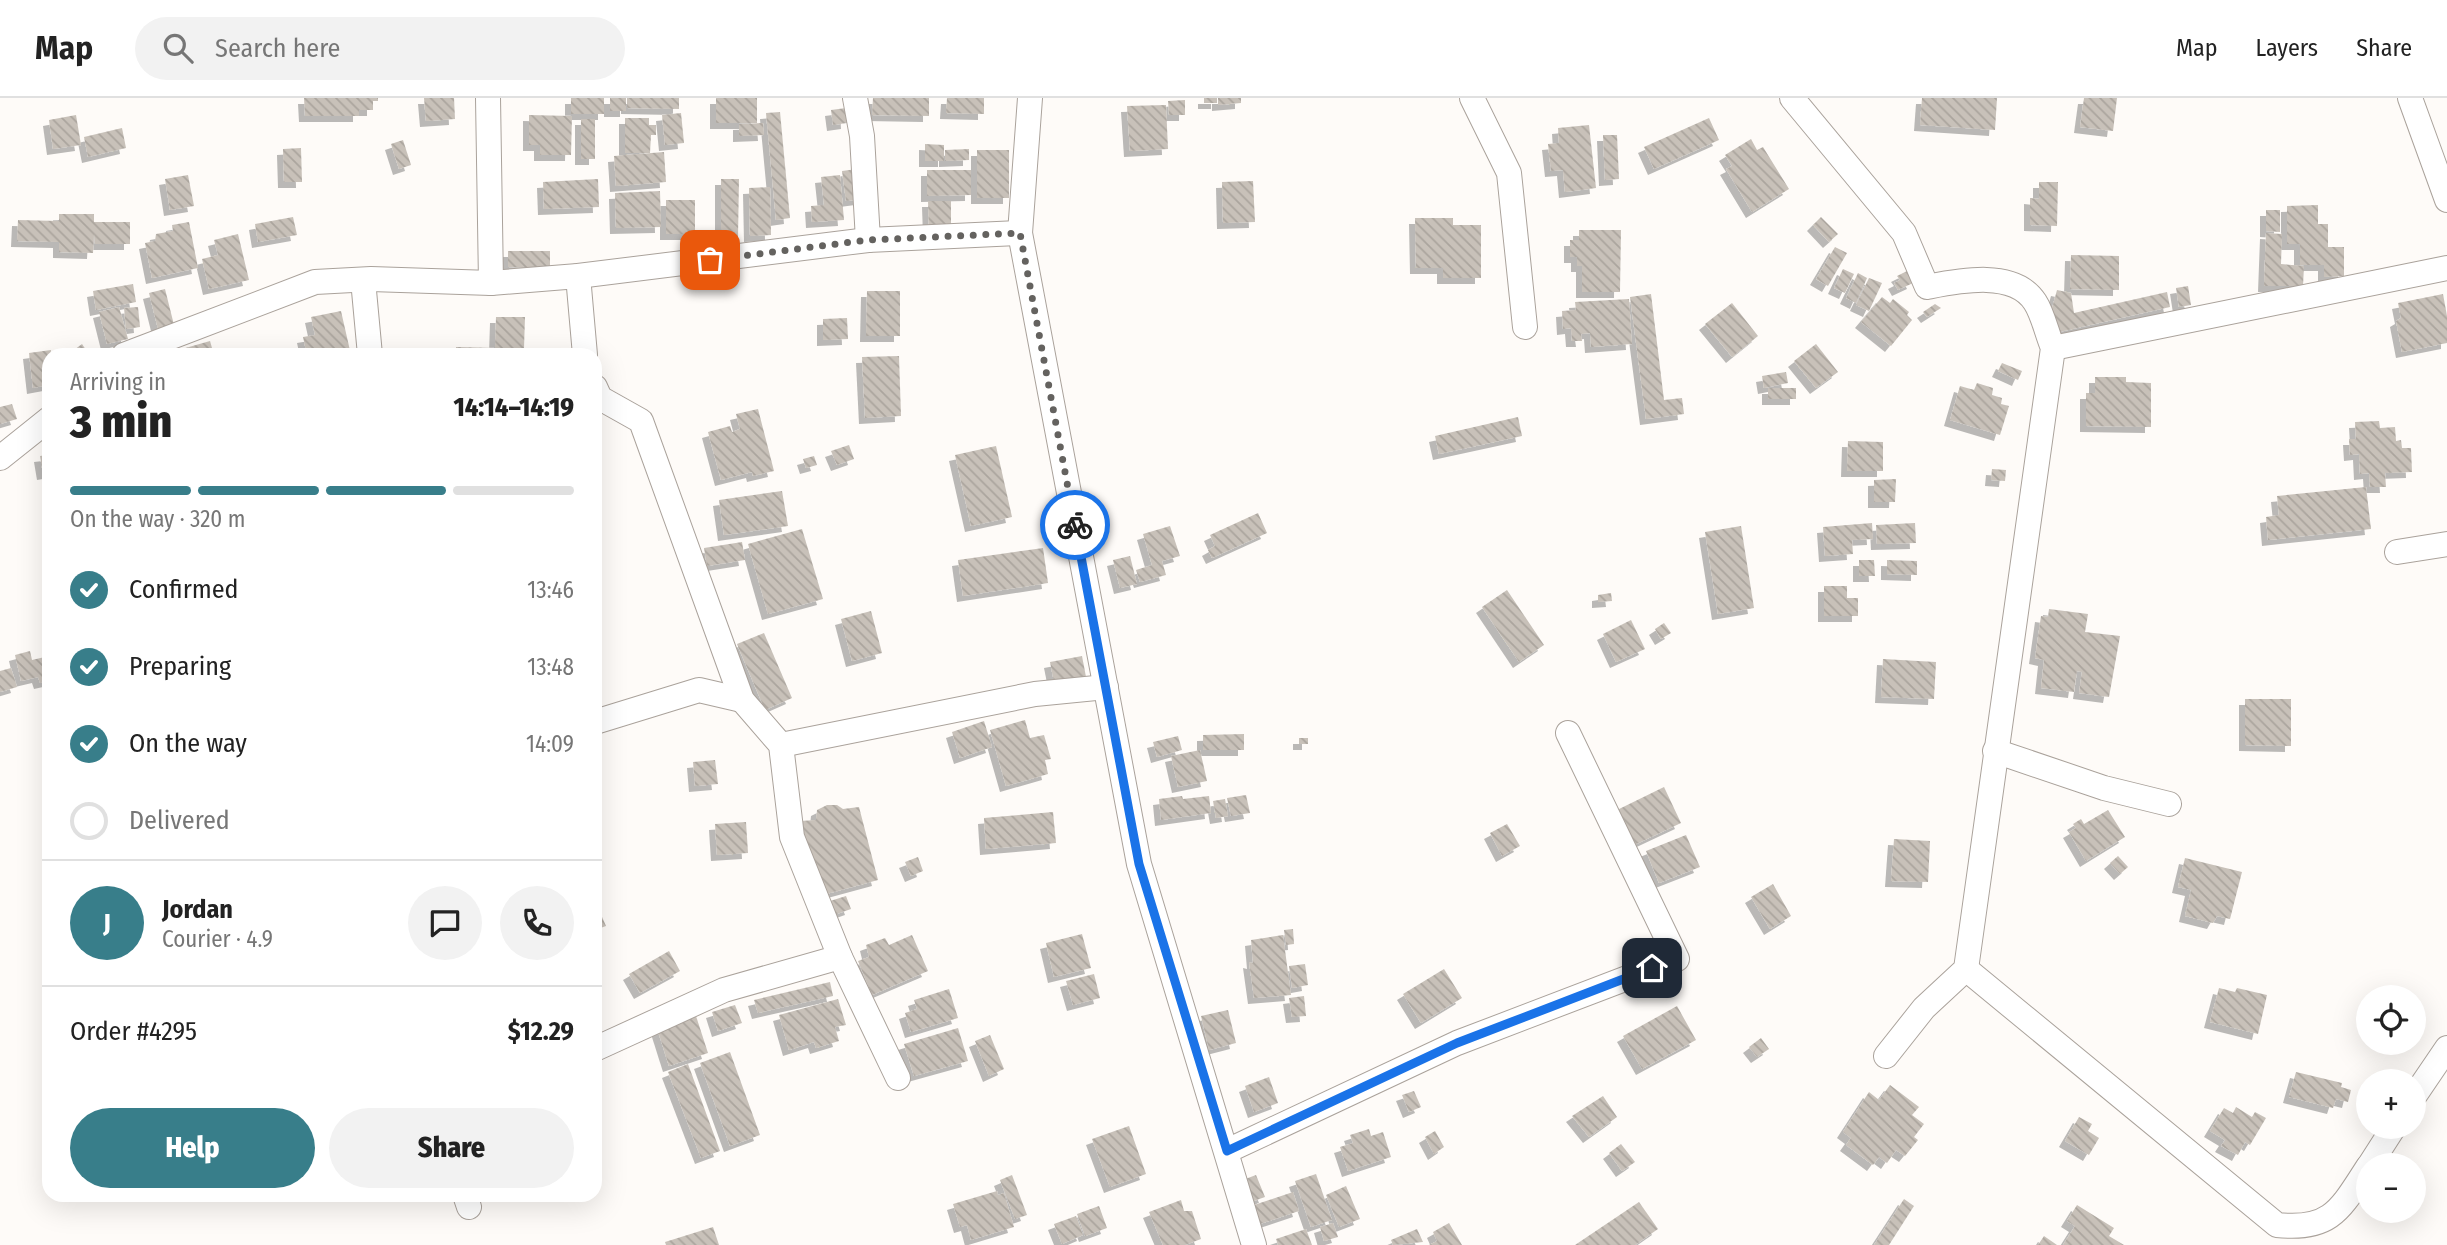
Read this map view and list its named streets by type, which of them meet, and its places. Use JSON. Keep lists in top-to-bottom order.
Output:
{
  "page": {
    "header": "Map",
    "search": "Search here",
    "nav": ["Map", "Layers", "Share"],
    "heading": ["3 min", "Arriving in", "14:14–14:19"],
    "panel": [
      "Jordan",
      "Courier · 4.9",
      "Order #4295",
      "$12.29"
    ],
    "bar": "On the way · 320 m",
    "list": [
      ["Confirmed", "13:46"],
      ["Preparing", "13:48"],
      ["On the way", "14:09"],
      "Delivered"
    ],
    "round": "J",
    "map_buttons": ["+", "−"],
    "buttons": ["Help", "Share"]
  }
}
